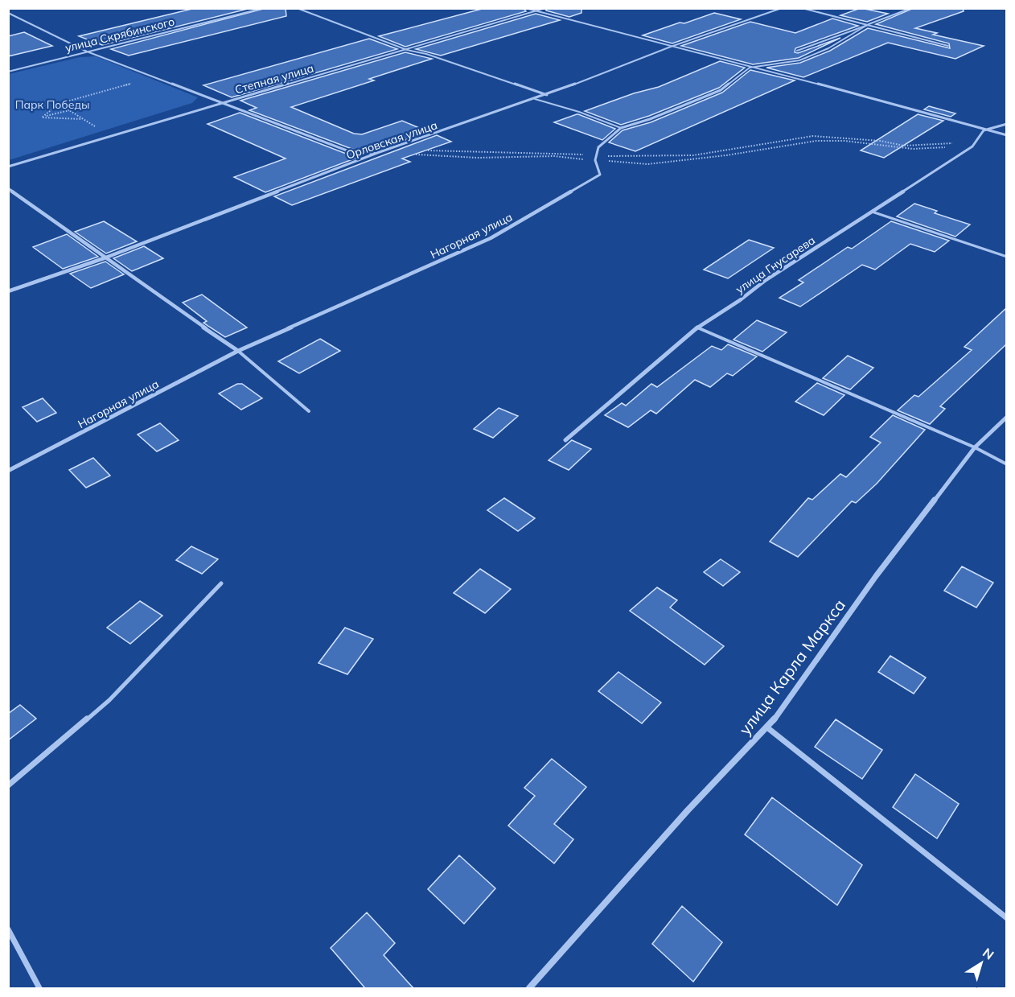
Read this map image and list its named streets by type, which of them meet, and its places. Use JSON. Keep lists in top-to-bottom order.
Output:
{
  "streets": {
    "street": [
      "улица Скрябинского",
      "Степная улица",
      "Орловская улица",
      "Нагорная улица",
      "улица Гнусарева",
      "улица Карла Маркса"
    ]
  },
  "parks": ["Парк Победы"],
  "north": "top right"
}
